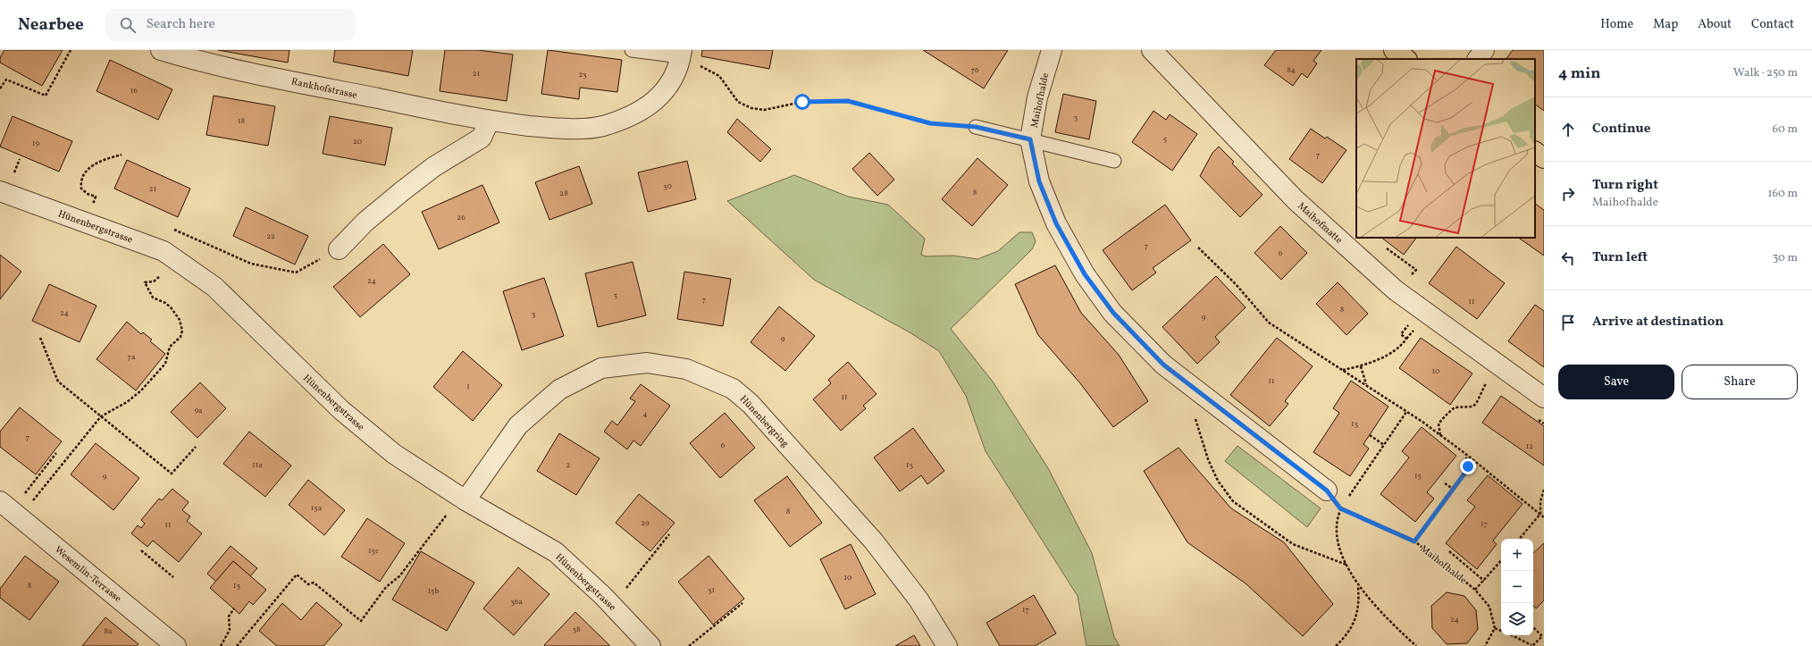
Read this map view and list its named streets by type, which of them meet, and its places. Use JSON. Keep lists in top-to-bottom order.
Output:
{
  "streets": {
    "street": [
      "Rankhofstrasse",
      "Maihofhalde",
      "Maihofmatte",
      "Hünenbergstrasse",
      "Hünenbergring",
      "Wesemlin-Terrasse"
    ]
  },
  "crossings": [
    ["Hünenbergstrasse", "Hünenbergring"]
  ],
  "house_numbers": [
    "76",
    "84",
    "21",
    "23",
    "16",
    "3",
    "18",
    "5",
    "20",
    "19",
    "7",
    "30",
    "21",
    "8",
    "28",
    "26",
    "22",
    "7",
    "6",
    "24",
    "5",
    "7",
    "11",
    "8",
    "24",
    "3",
    "9",
    "9",
    "7a",
    "10",
    "11",
    "1",
    "11",
    "9a",
    "4",
    "13",
    "7",
    "6",
    "12",
    "11a",
    "2",
    "13",
    "15",
    "9",
    "15a",
    "8",
    "29",
    "17",
    "11",
    "15c",
    "10",
    "8",
    "13",
    "31",
    "15b",
    "36a",
    "17",
    "24",
    "38",
    "8a"
  ],
  "page": {
    "header": "Nearbee",
    "search": "Search here",
    "nav": [
      "Home",
      "Map",
      "About",
      "Contact"
    ],
    "heading": ["4 min", "Walk · 250 m"],
    "list": [
      ["Continue", "60 m"],
      ["Turn right", "Maihofhalde", "160 m"],
      ["Turn left", "30 m"],
      "Arrive at destination"
    ],
    "buttons": ["Save", "Share"],
    "map_buttons": ["+", "−"]
  }
}
